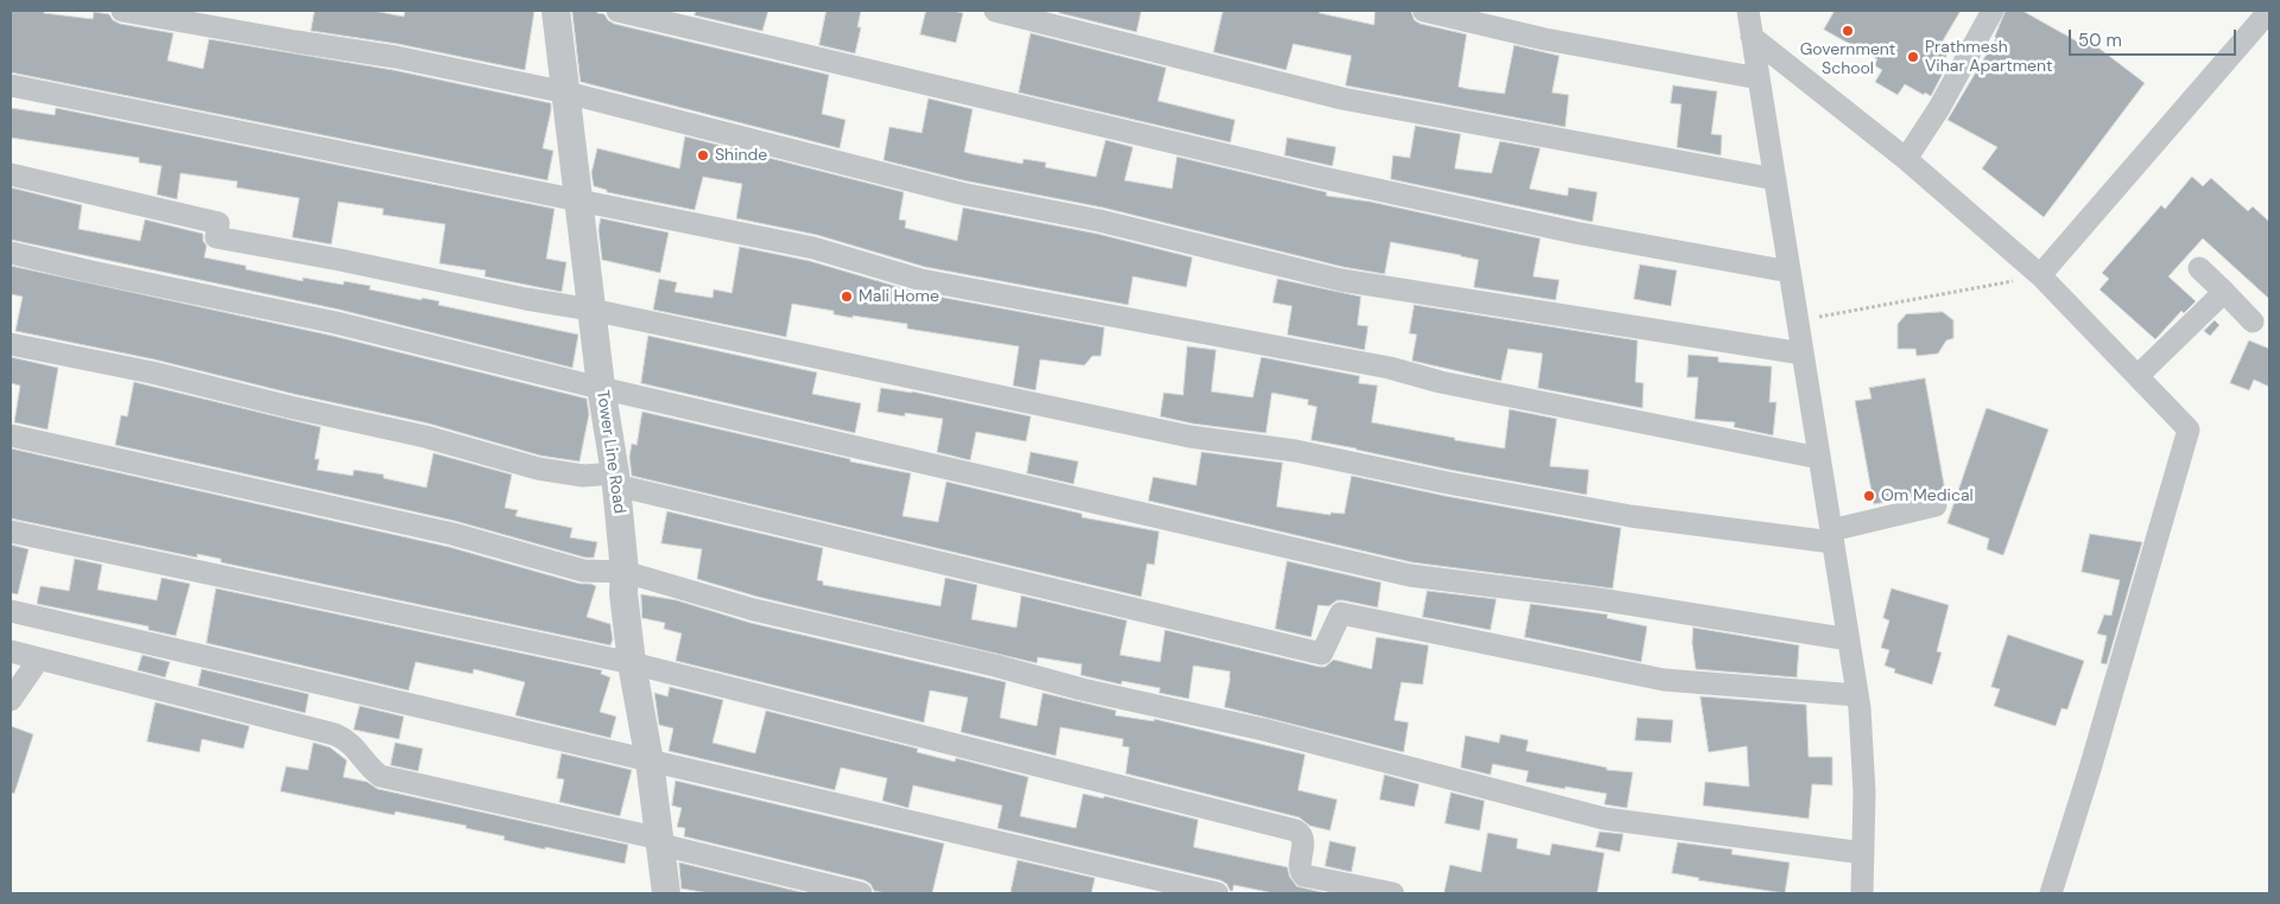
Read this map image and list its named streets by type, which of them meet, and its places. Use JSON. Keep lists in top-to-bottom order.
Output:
{
  "streets": {
    "street": ["Tower Line Road"]
  },
  "places": [
    "Government School",
    "Prathmesh Vihar Apartment",
    "Shinde",
    "Mali Home",
    "Om Medical"
  ],
  "scale_bar": "50 m"
}
